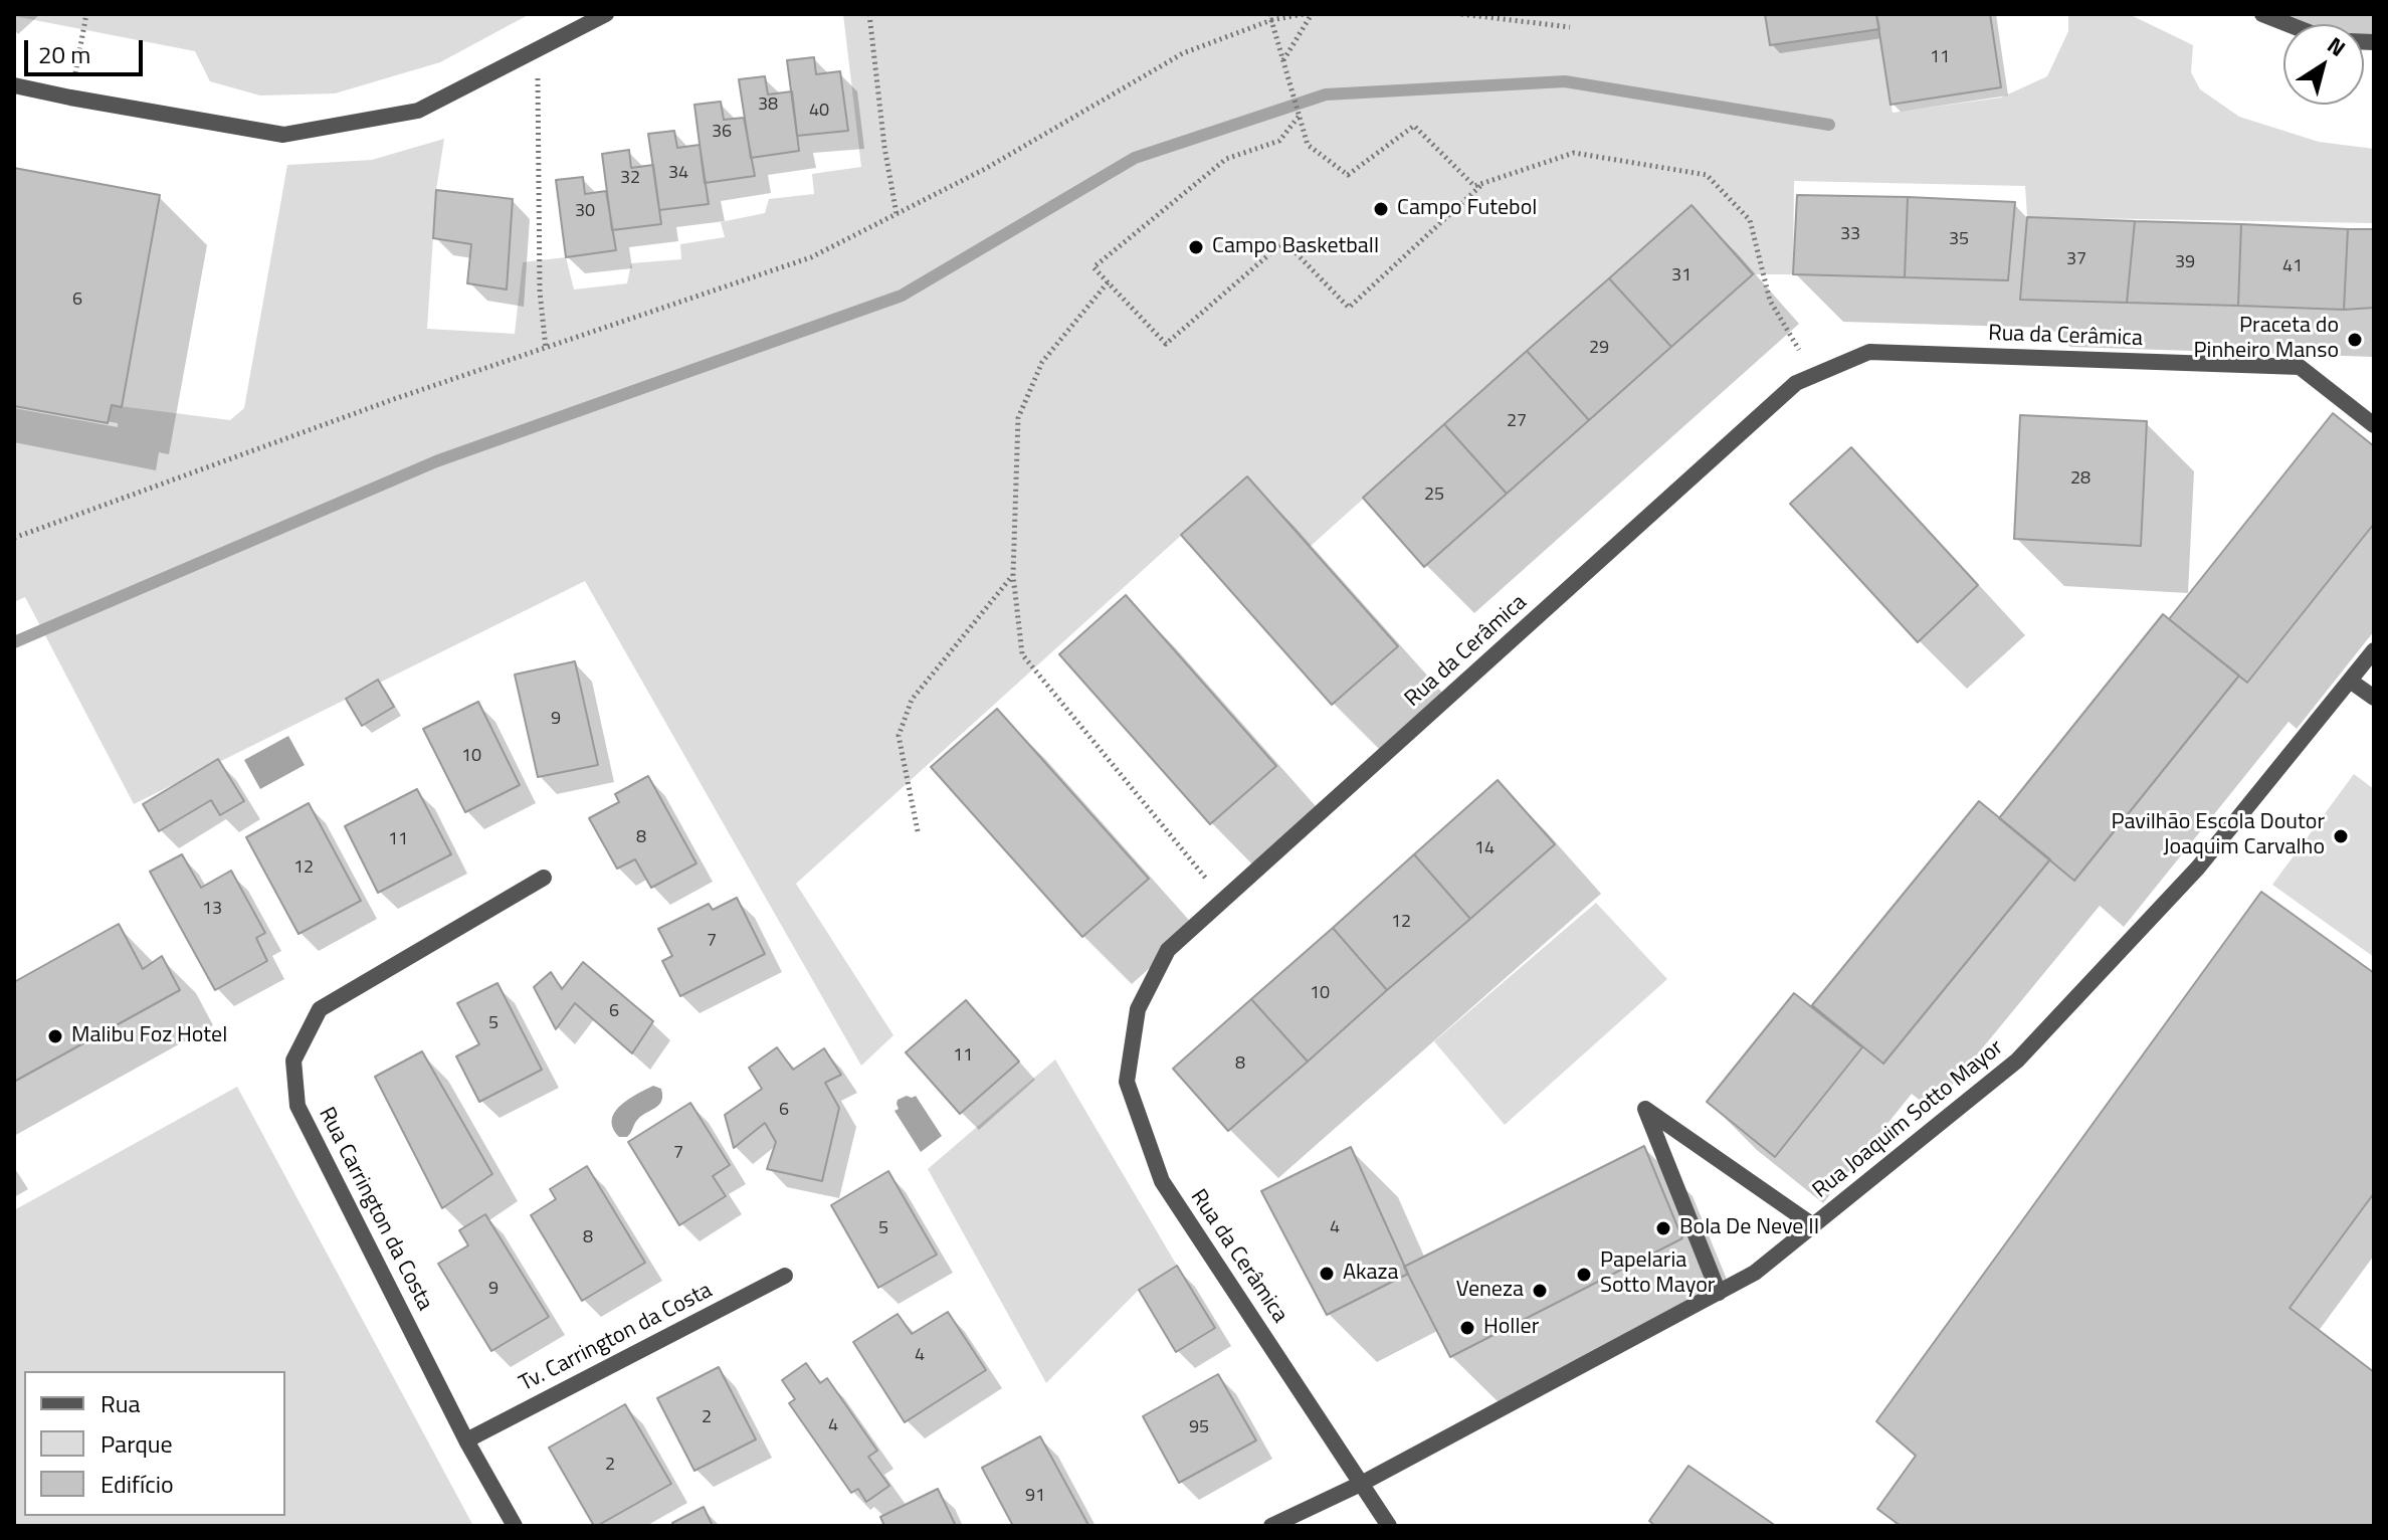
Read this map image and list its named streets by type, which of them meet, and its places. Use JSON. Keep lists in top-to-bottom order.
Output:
{
  "streets": {
    "street": [
      "Rua da Cerâmica",
      "Rua Joaquim Sotto Mayor",
      "Rua Carrington da Costa",
      "Tv. Carrington da Costa"
    ]
  },
  "crossings": [
    ["Rua da Cerâmica", "Rua Joaquim Sotto Mayor"],
    ["Rua Carrington da Costa", "Tv. Carrington da Costa"]
  ],
  "places": [
    "Campo Futebol",
    "Campo Basketball",
    "Praceta do Pinheiro Manso",
    "Pavilhão Escola Doutor Joaquim Carvalho",
    "Malibu Foz Hotel",
    "Bola De Neve II",
    "Akaza",
    "Papelaria Sotto Mayor",
    "Veneza",
    "Holler"
  ],
  "house_numbers": [
    "11",
    "38",
    "40",
    "36",
    "34",
    "32",
    "30",
    "33",
    "35",
    "37",
    "39",
    "41",
    "31",
    "6",
    "29",
    "27",
    "28",
    "25",
    "9",
    "10",
    "8",
    "11",
    "14",
    "12",
    "13",
    "12",
    "7",
    "10",
    "6",
    "5",
    "11",
    "8",
    "6",
    "7",
    "4",
    "5",
    "8",
    "9",
    "4",
    "2",
    "4",
    "95",
    "2",
    "91"
  ],
  "legend": ["Rua", "Parque", "Edifício"],
  "scale_bar": "20 m",
  "north": "top right"
}
